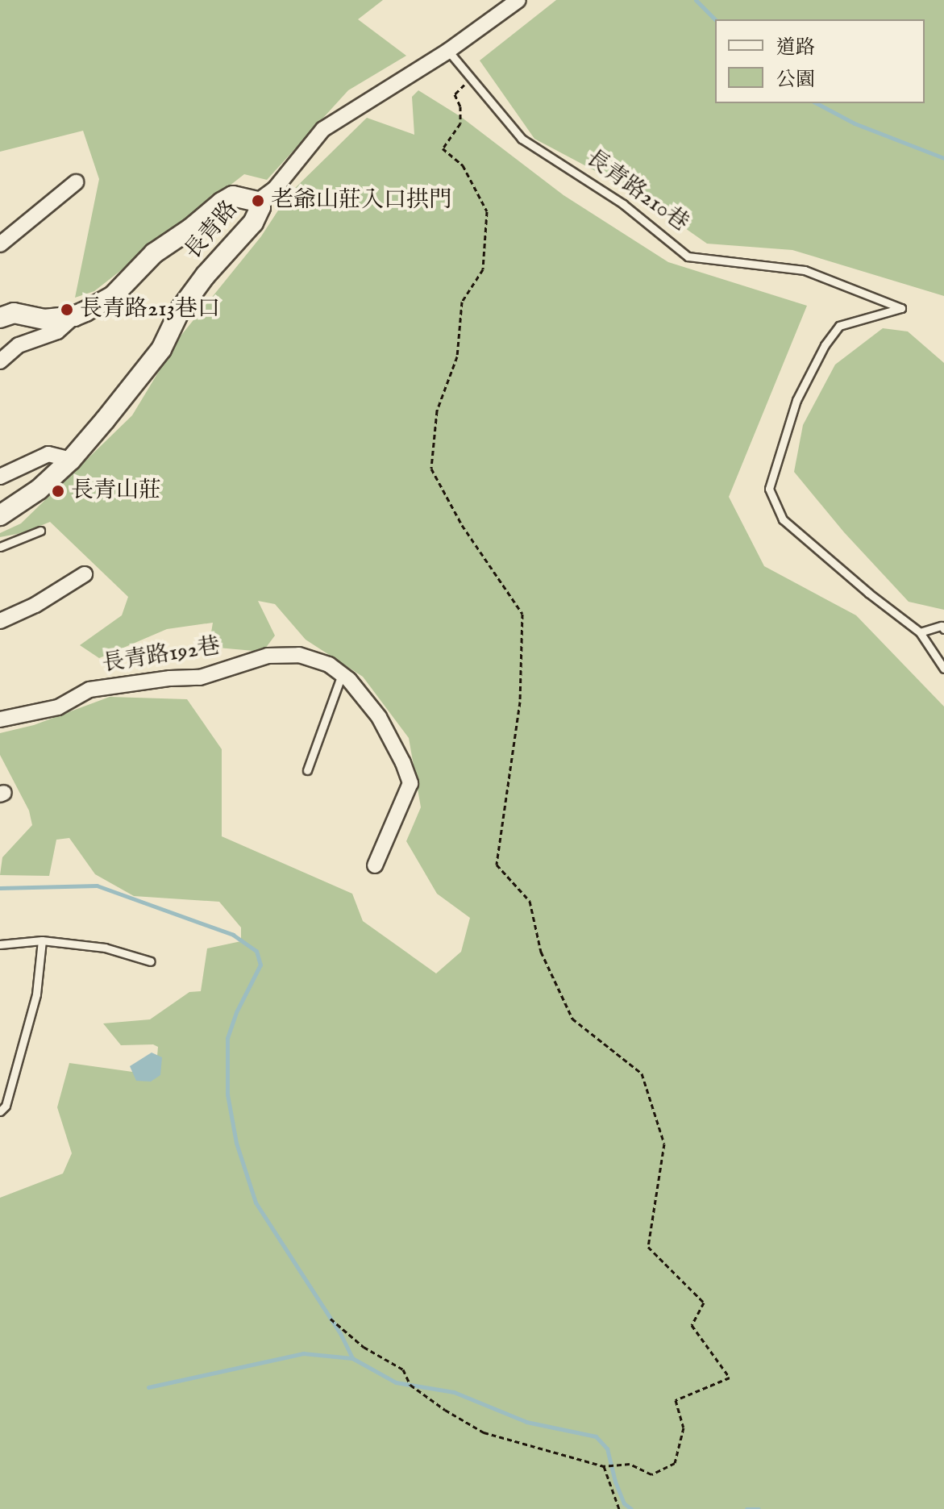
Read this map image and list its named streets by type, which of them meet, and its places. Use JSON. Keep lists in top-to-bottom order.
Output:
{
  "streets": {
    "street": ["長青路", "長青路192巷"],
    "lane": ["長青路210巷"]
  },
  "places": ["老爺山莊入口拱門", "長青路213巷口", "長青山莊"],
  "legend": ["道路", "公園"]
}
